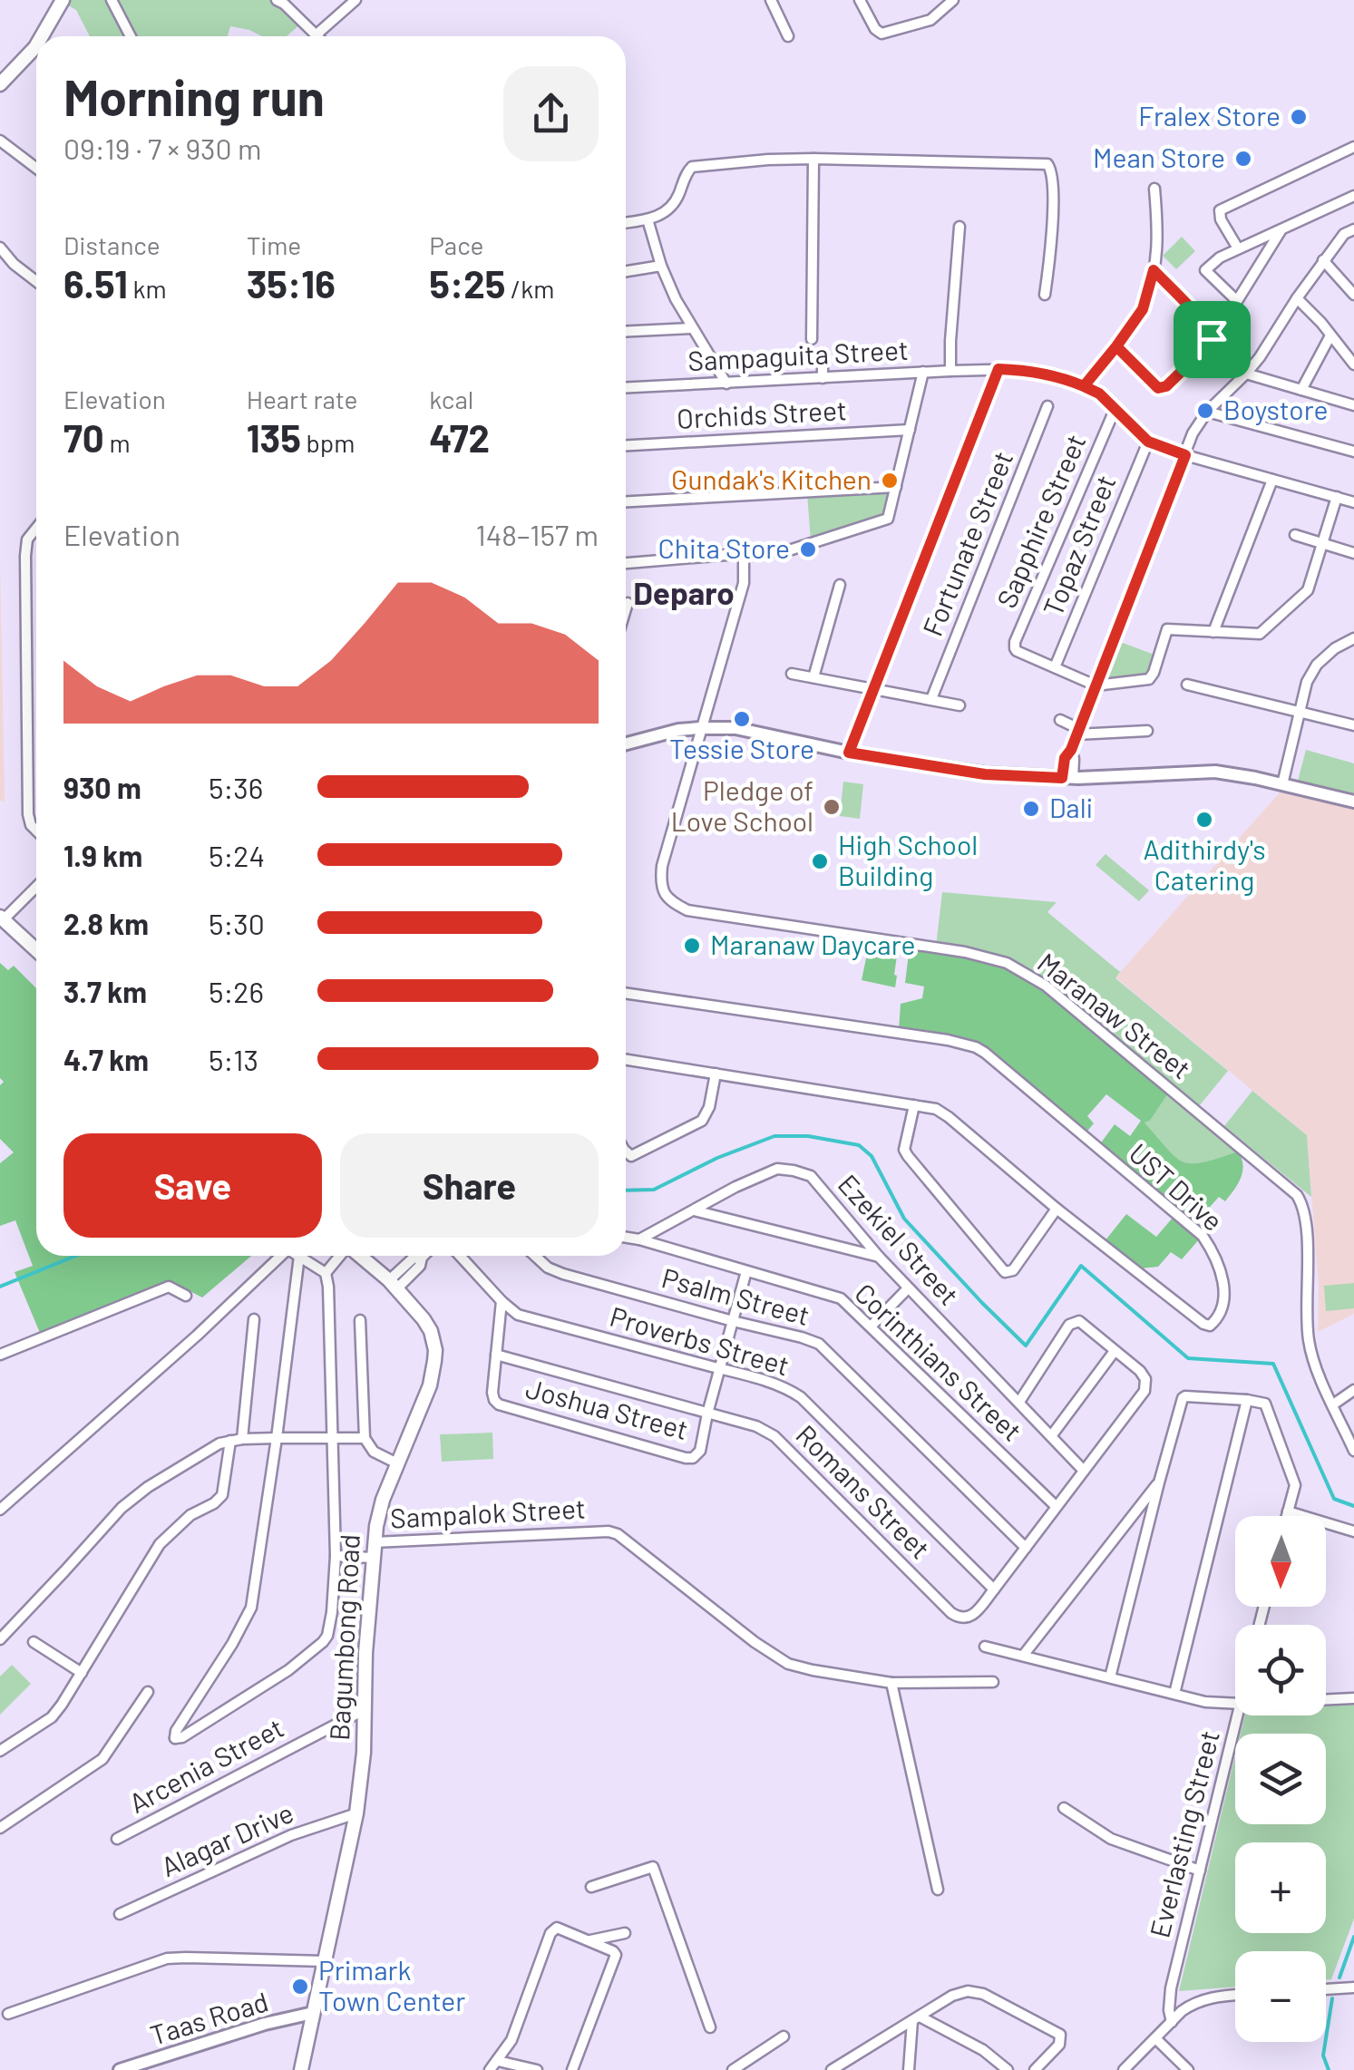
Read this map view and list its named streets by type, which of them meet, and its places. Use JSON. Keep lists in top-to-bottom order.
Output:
{
  "streets": {
    "main road": ["Bagumbong Road"],
    "street": [
      "Sampaguita Street",
      "Orchids Street",
      "Sapphire Street",
      "Fortunate Street",
      "Topaz Street",
      "Maranaw Street",
      "UST Drive",
      "Ezekiel Street",
      "Psalm Street",
      "Proverbs Street",
      "Corinthians Street",
      "Joshua Street",
      "Romans Street",
      "Sampalok Street",
      "Arcenia Street",
      "Everlasting Street",
      "Alagar Drive",
      "Taas Road"
    ]
  },
  "crossings": [
    ["Sampaguita Street", "Sapphire Street"],
    ["Sampaguita Street", "Topaz Street"],
    ["Sapphire Street", "Topaz Street"],
    ["Ezekiel Street", "Corinthians Street"],
    ["Proverbs Street", "Joshua Street"],
    ["Proverbs Street", "Romans Street"],
    ["Joshua Street", "Romans Street"],
    ["Sampalok Street", "Bagumbong Road"],
    ["Bagumbong Road", "Arcenia Street"],
    ["Bagumbong Road", "Alagar Drive"],
    ["Bagumbong Road", "Taas Road"]
  ],
  "districts": ["Deparo"],
  "places": [
    "Fralex Store",
    "Mean Store",
    "Boystore",
    "Gundak's Kitchen",
    "Chita Store",
    "Tessie Store",
    "Pledge of Love School",
    "Dali",
    "Adithirdy's Catering",
    "High School Building",
    "Maranaw Daycare",
    "Primark Town Center"
  ],
  "north": "bottom",
  "page": {
    "heading": ["Morning run", "09:19 · 7 × 930 m"],
    "stats": [
      ["Distance", "6.51 km"],
      ["Time", "35:16"],
      ["Pace", "5:25 /km"],
      ["Elevation", "70 m"],
      ["Heart rate", "135 bpm"],
      ["kcal", "472"]
    ],
    "chart": ["Elevation", "148–157 m"],
    "list": [
      {
        "name": "930 m",
        "note": "5:36"
      },
      {
        "name": "1.9 km",
        "note": "5:24"
      },
      {
        "name": "2.8 km",
        "note": "5:30"
      },
      {
        "name": "3.7 km",
        "note": "5:26"
      },
      {
        "name": "4.7 km",
        "note": "5:13"
      }
    ],
    "buttons": ["Save", "Share"],
    "map_buttons": ["+", "−"]
  }
}
